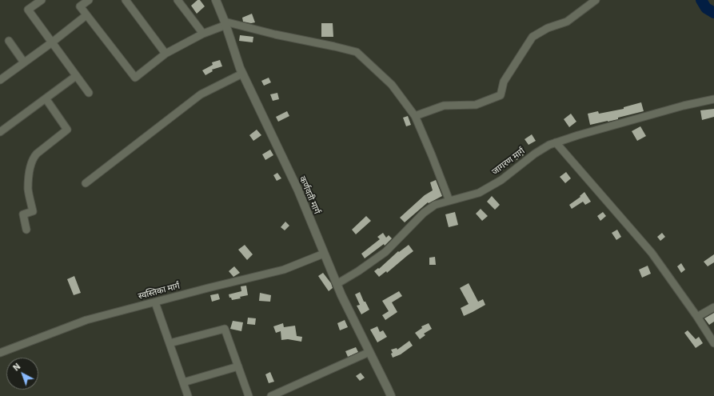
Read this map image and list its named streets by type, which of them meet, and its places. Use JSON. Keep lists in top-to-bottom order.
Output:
{
  "streets": {
    "main road": ["कर्णवती मार्ग"],
    "street": ["जागरण मार्ग", "स्वस्तिका मार्ग"]
  },
  "crossings": [
    ["जागरण मार्ग", "कर्णवती मार्ग"],
    ["कर्णवती मार्ग", "स्वस्तिका मार्ग"]
  ],
  "north": "top left"
}
